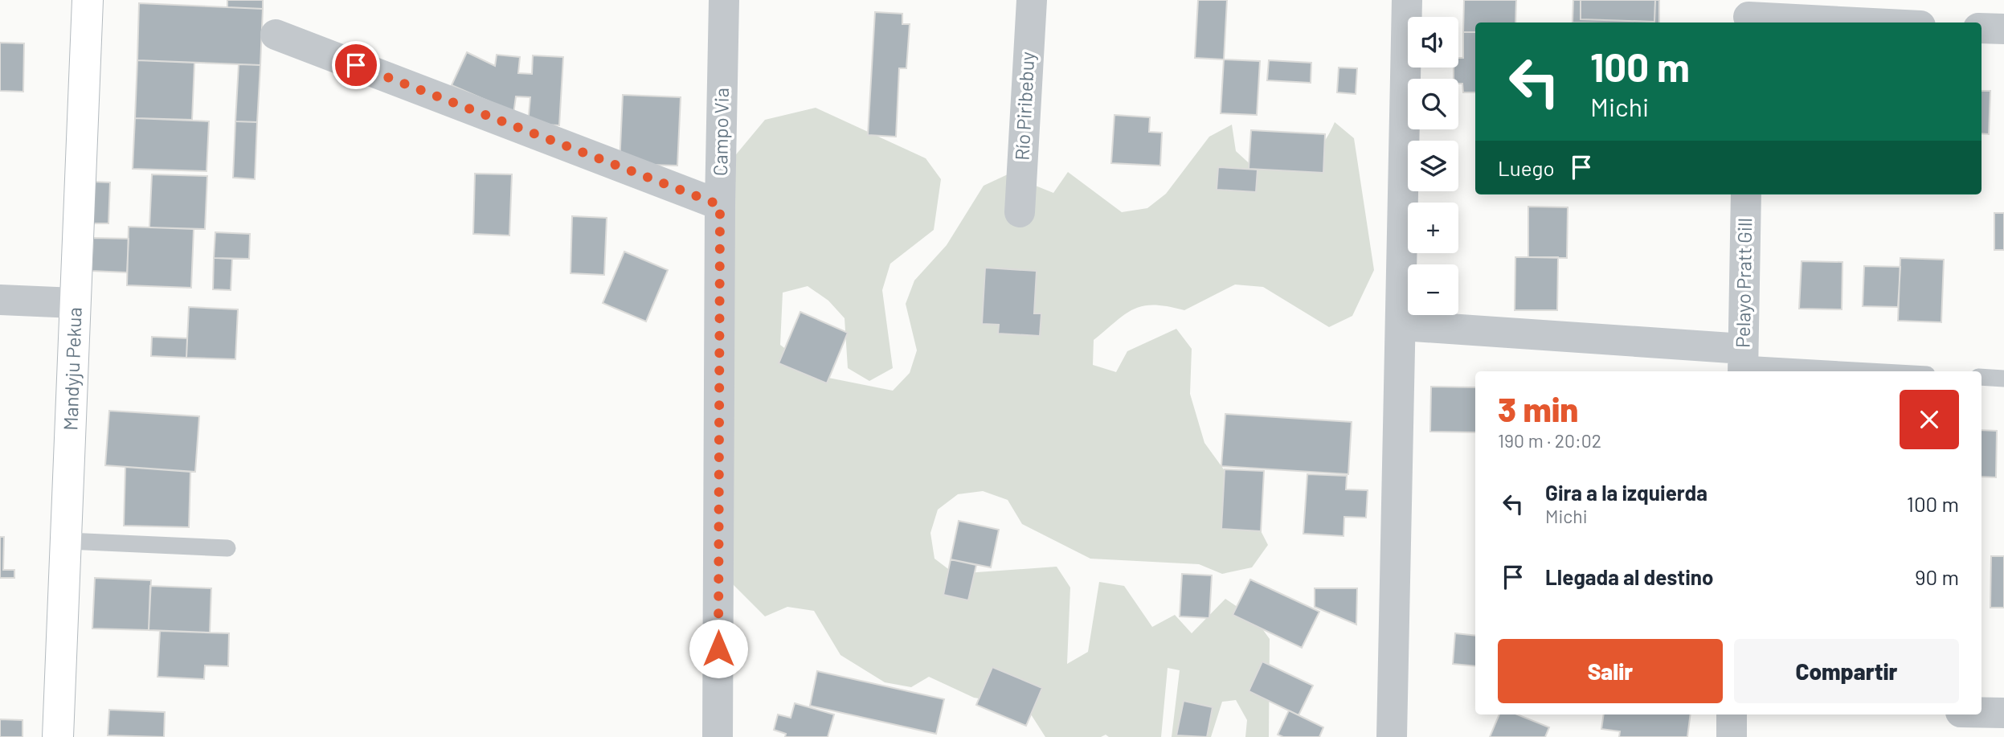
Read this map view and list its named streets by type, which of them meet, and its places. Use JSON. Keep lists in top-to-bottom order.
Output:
{
  "streets": {
    "street": [
      "Río Piribebuy",
      "Campo Via",
      "Pelayo Pratt Gill",
      "Mandyju Pekua"
    ]
  },
  "page": {
    "map_buttons": ["+", "−"],
    "turn": ["100 m", "Michi"],
    "then": "Luego",
    "heading": ["3 min", "190 m · 20:02"],
    "list": [
      {
        "name": "Gira a la izquierda",
        "note": "Michi",
        "value": "100 m"
      },
      {
        "name": "Llegada al destino",
        "value": "90 m"
      }
    ],
    "buttons": ["Salir", "Compartir"]
  }
}
